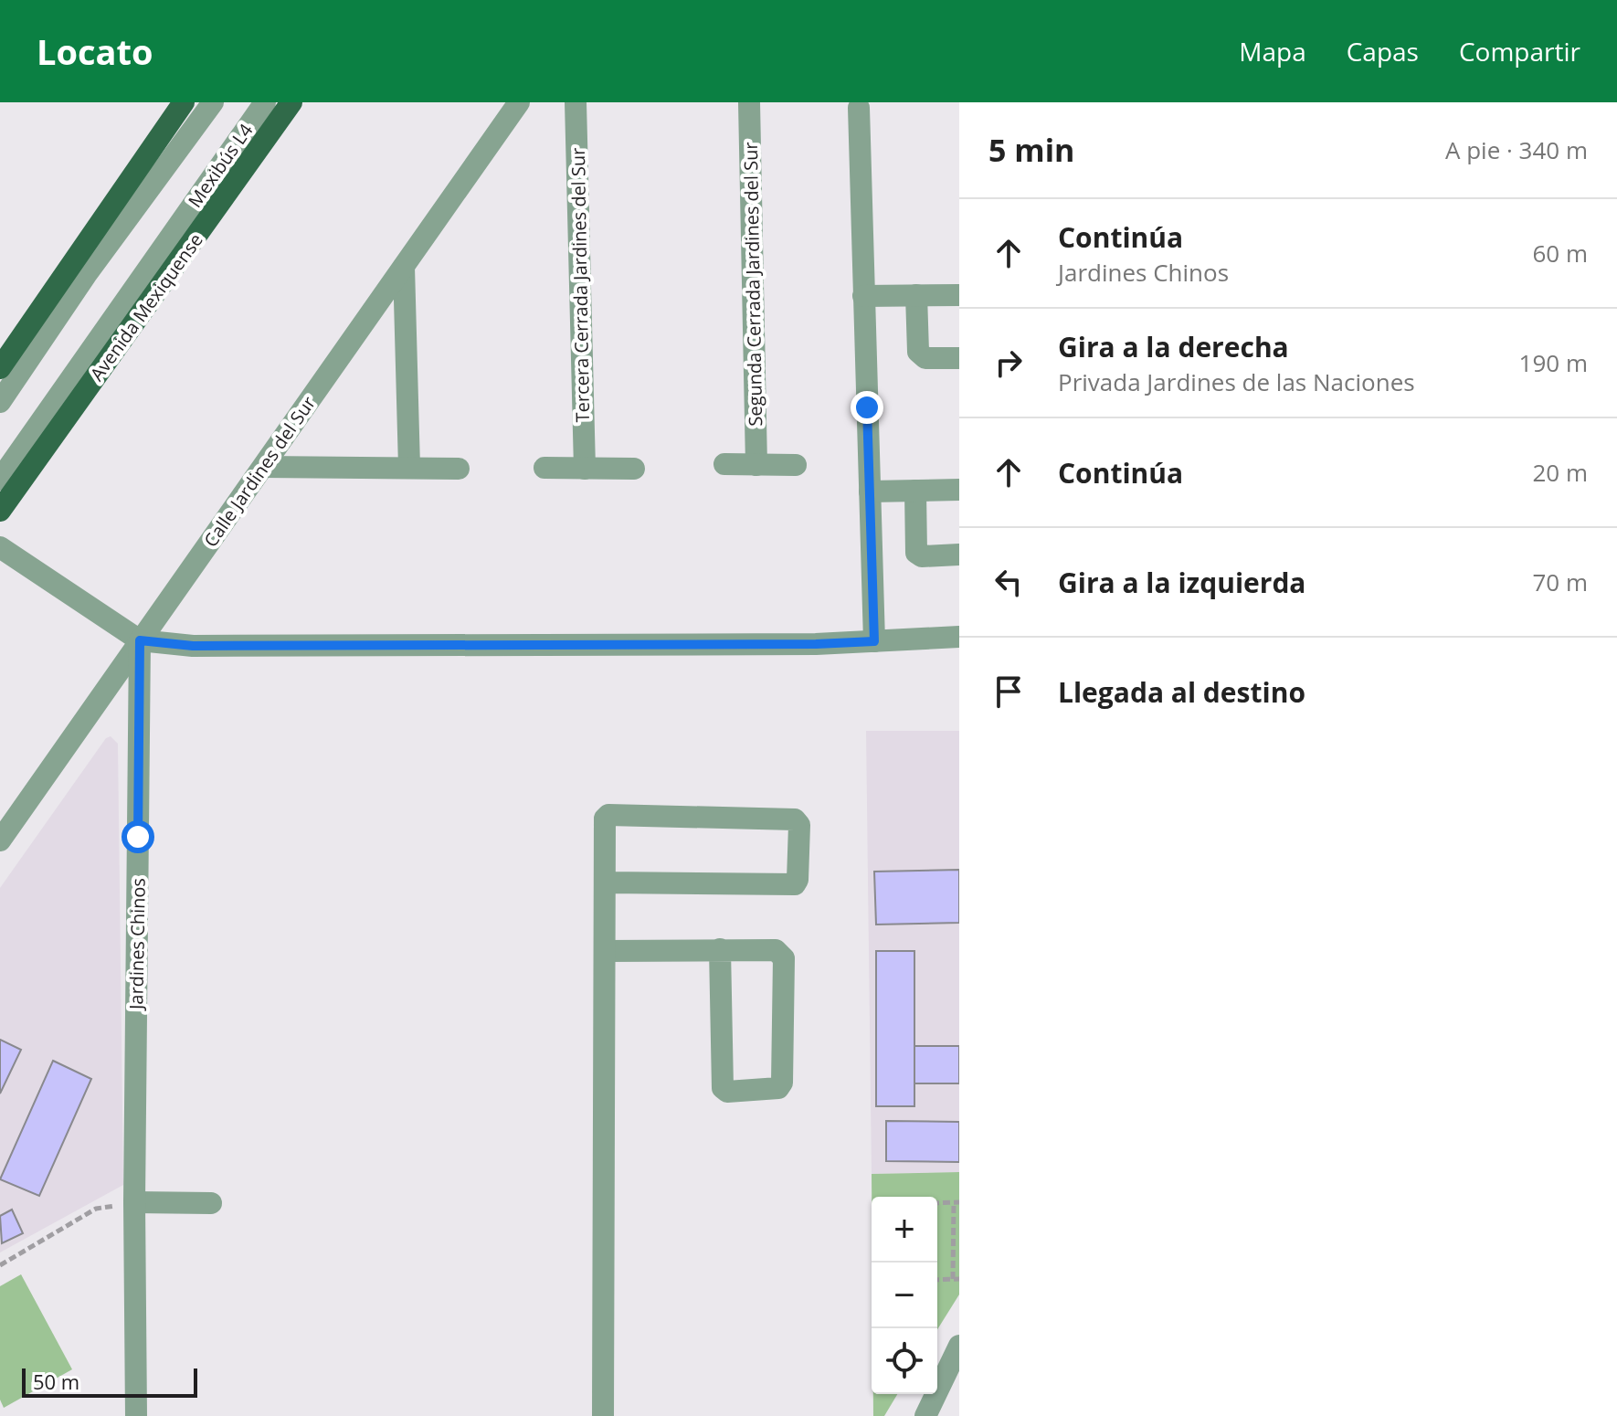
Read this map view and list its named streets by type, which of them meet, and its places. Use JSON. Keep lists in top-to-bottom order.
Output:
{
  "streets": {
    "main road": ["Avenida Mexiquense"],
    "street": [
      "Mexibús L4",
      "Segunda Cerrada Jardines del Sur",
      "Tercera Cerrada Jardines del Sur",
      "Calle Jardines del Sur",
      "Jardines Chinos"
    ]
  },
  "crossings": [
    ["Calle Jardines del Sur", "Jardines Chinos"]
  ],
  "scale_bar": "50 m",
  "page": {
    "header": "Locato",
    "nav": ["Mapa", "Capas", "Compartir"],
    "heading": ["5 min", "A pie · 340 m"],
    "list": [
      ["Continúa", "Jardines Chinos", "60 m"],
      ["Gira a la derecha", "Privada Jardines de las Naciones", "190 m"],
      ["Continúa", "20 m"],
      ["Gira a la izquierda", "70 m"],
      "Llegada al destino"
    ],
    "map_buttons": ["+", "−"],
    "scale": "50 m"
  }
}
